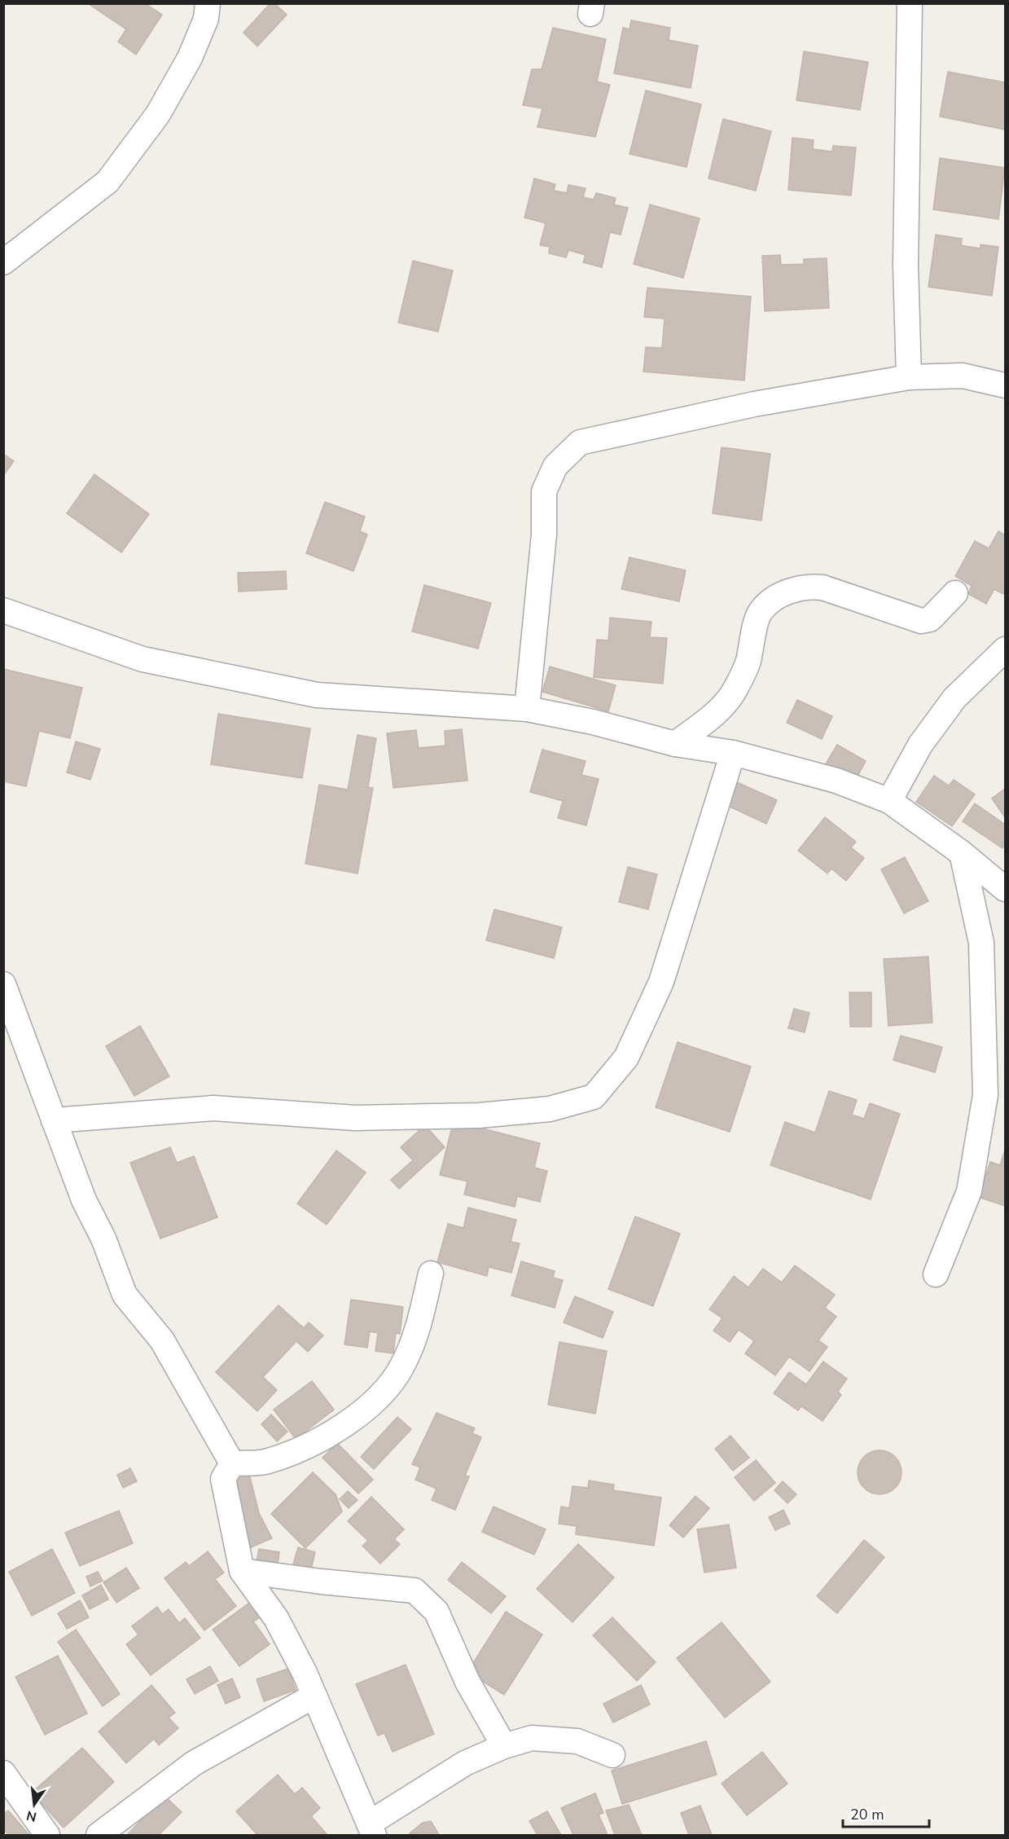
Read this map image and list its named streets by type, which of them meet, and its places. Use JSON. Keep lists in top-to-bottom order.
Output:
{
  "scale_bar": "20 m",
  "north": "bottom"
}
